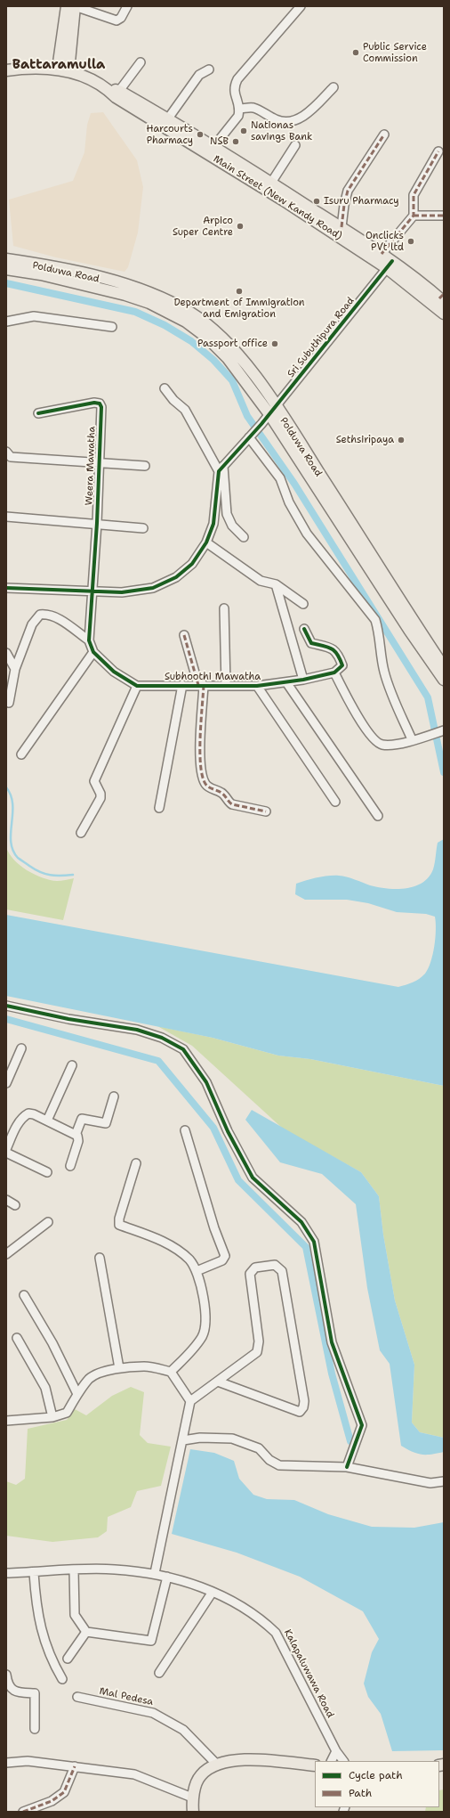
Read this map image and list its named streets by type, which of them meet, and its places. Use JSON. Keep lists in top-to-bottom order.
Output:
{
  "streets": {
    "main road": ["Main Street (New Kandy Road)", "Polduwa Road"],
    "street": [
      "Sri Subuthipura Road",
      "Weera Mawatha",
      "Subhoothi Mawatha",
      "Kalapaluwawa Road",
      "Mal Pedesa"
    ]
  },
  "crossings": [
    ["Main Street (New Kandy Road)", "Sri Subuthipura Road"],
    ["Polduwa Road", "Sri Subuthipura Road"]
  ],
  "districts": ["Battaramulla"],
  "places": [
    "Public Service Commission",
    "Nationas savings Bank",
    "Harcourts Pharmacy",
    "NSB",
    "Isuru Pharmacy",
    "Arpico Super Centre",
    "Onclicks PVt ltd",
    "Department of Immigration and Emigration",
    "Passport office",
    "Sethsiripaya"
  ],
  "legend": ["Cycle path", "Path"]
}
